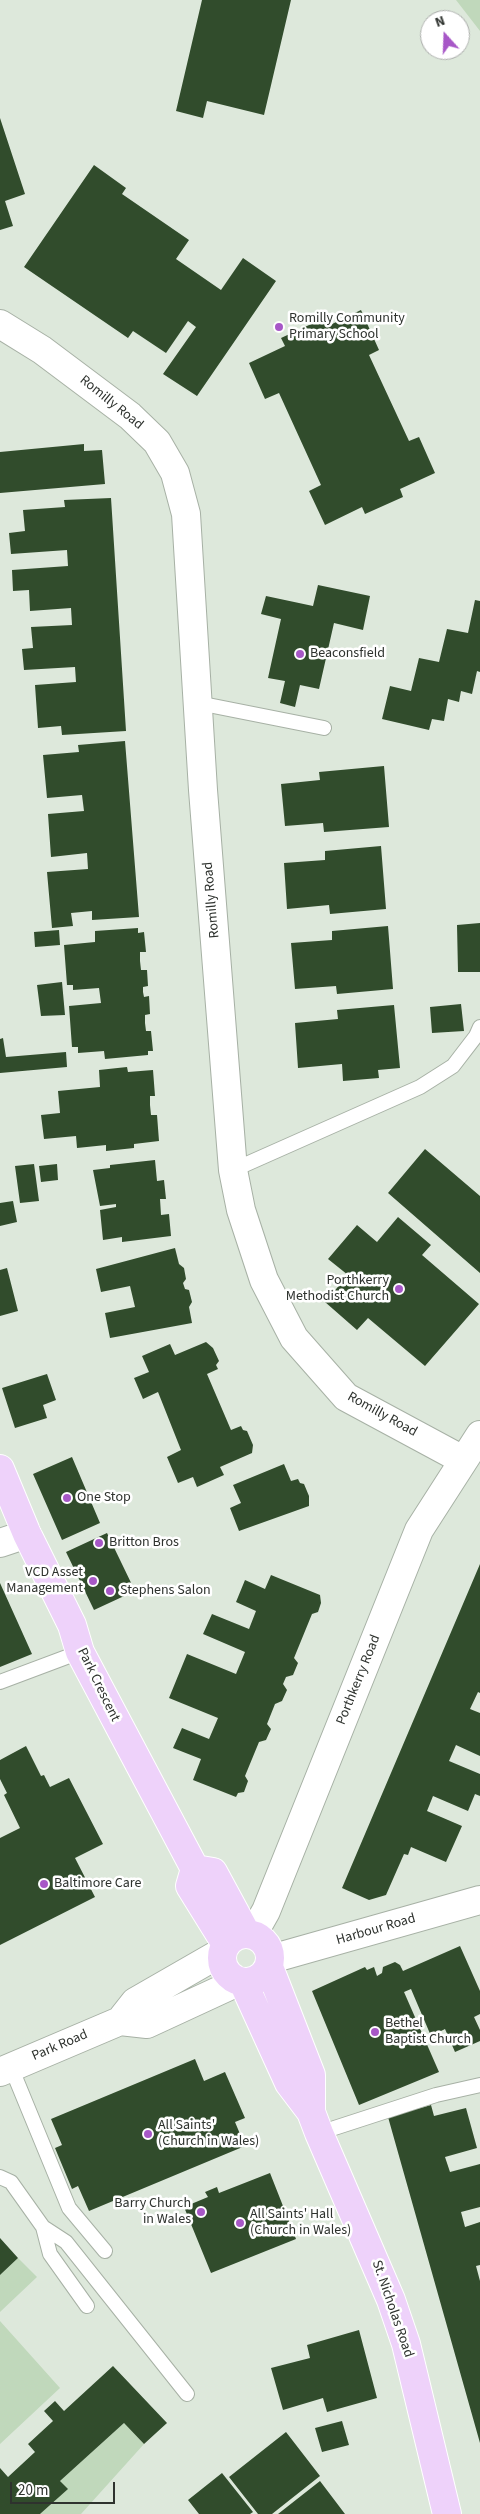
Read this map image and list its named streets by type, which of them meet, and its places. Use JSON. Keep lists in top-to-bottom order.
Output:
{
  "streets": {
    "main road": ["Park Crescent", "St. Nicholas Road"],
    "street": [
      "Romilly Road",
      "Porthkerry Road",
      "Harbour Road",
      "Park Road"
    ]
  },
  "crossings": [
    ["Romilly Road", "Porthkerry Road"],
    ["Porthkerry Road", "Park Crescent"],
    ["Porthkerry Road", "Harbour Road"],
    ["Porthkerry Road", "Park Road"],
    ["Porthkerry Road", "St. Nicholas Road"],
    ["Park Crescent", "Harbour Road"],
    ["Park Crescent", "Park Road"],
    ["Park Crescent", "St. Nicholas Road"],
    ["Harbour Road", "Park Road"],
    ["Harbour Road", "St. Nicholas Road"],
    ["Park Road", "St. Nicholas Road"]
  ],
  "places": [
    "Romilly Community Primary School",
    "Beaconsfield",
    "Porthkerry Methodist Church",
    "One Stop",
    "Britton Bros",
    "VCD Asset Management",
    "Stephens Salon",
    "Baltimore Care",
    "Bethel Baptist Church",
    "All Saints' (Church in Wales)",
    "Barry Church in Wales",
    "All Saints' Hall (Church in Wales)"
  ],
  "scale_bar": "20 m",
  "north": "top"
}
